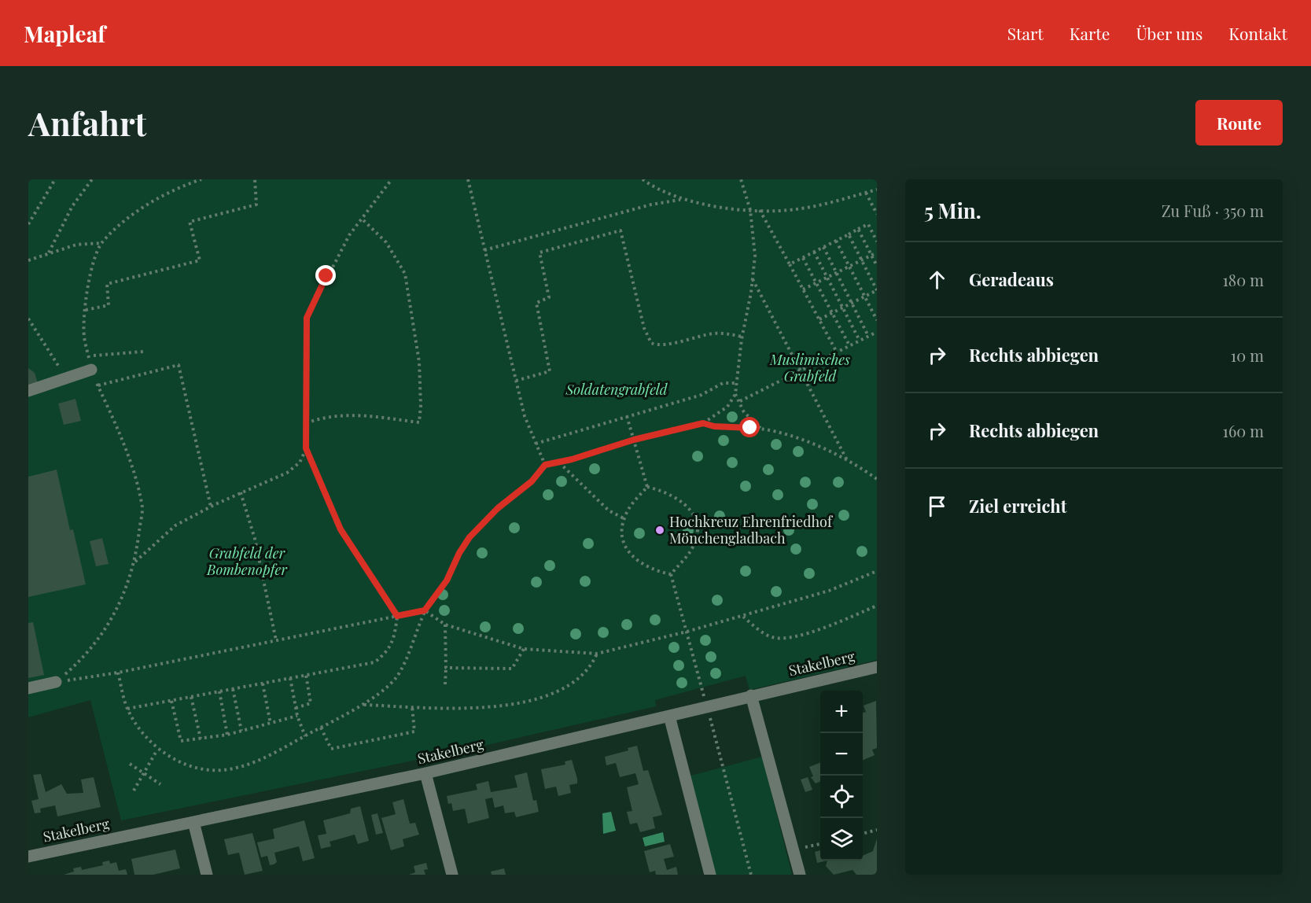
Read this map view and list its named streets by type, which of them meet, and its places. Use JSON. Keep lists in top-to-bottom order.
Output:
{
  "streets": {
    "street": ["Stakelberg"]
  },
  "parks": ["Muslimisches Grabfeld", "Soldatengrabfeld", "Grabfeld der Bombenopfer"],
  "places": ["Hochkreuz Ehrenfriedhof Mönchengladbach"],
  "page": {
    "header": "Mapleaf",
    "nav": [
      "Start",
      "Karte",
      "Über uns",
      "Kontakt"
    ],
    "buttons": "Route",
    "title": "Anfahrt",
    "heading": ["5 Min.", "Zu Fuß · 350 m"],
    "list": [
      ["Geradeaus", "180 m"],
      ["Rechts abbiegen", "10 m"],
      ["Rechts abbiegen", "160 m"],
      "Ziel erreicht"
    ],
    "map_buttons": ["+", "−"]
  }
}
